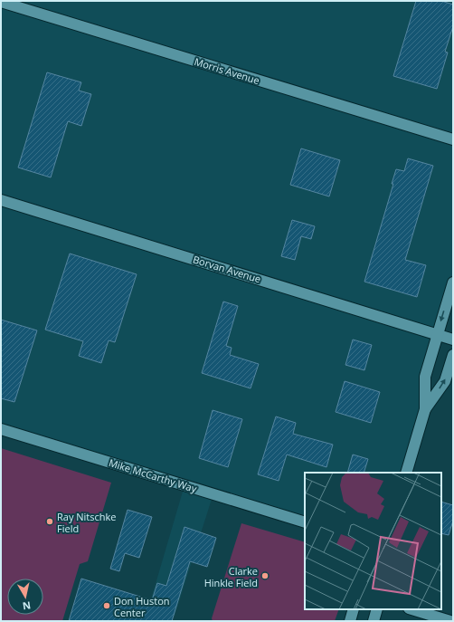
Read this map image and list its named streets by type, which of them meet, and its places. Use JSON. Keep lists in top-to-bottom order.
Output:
{
  "streets": {
    "street": ["Morris Avenue", "Borvan Avenue", "Mike McCarthy Way"]
  },
  "places": ["Ray Nitschke Field", "Clarke Hinkle Field", "Don Huston Center"],
  "north": "bottom"
}
